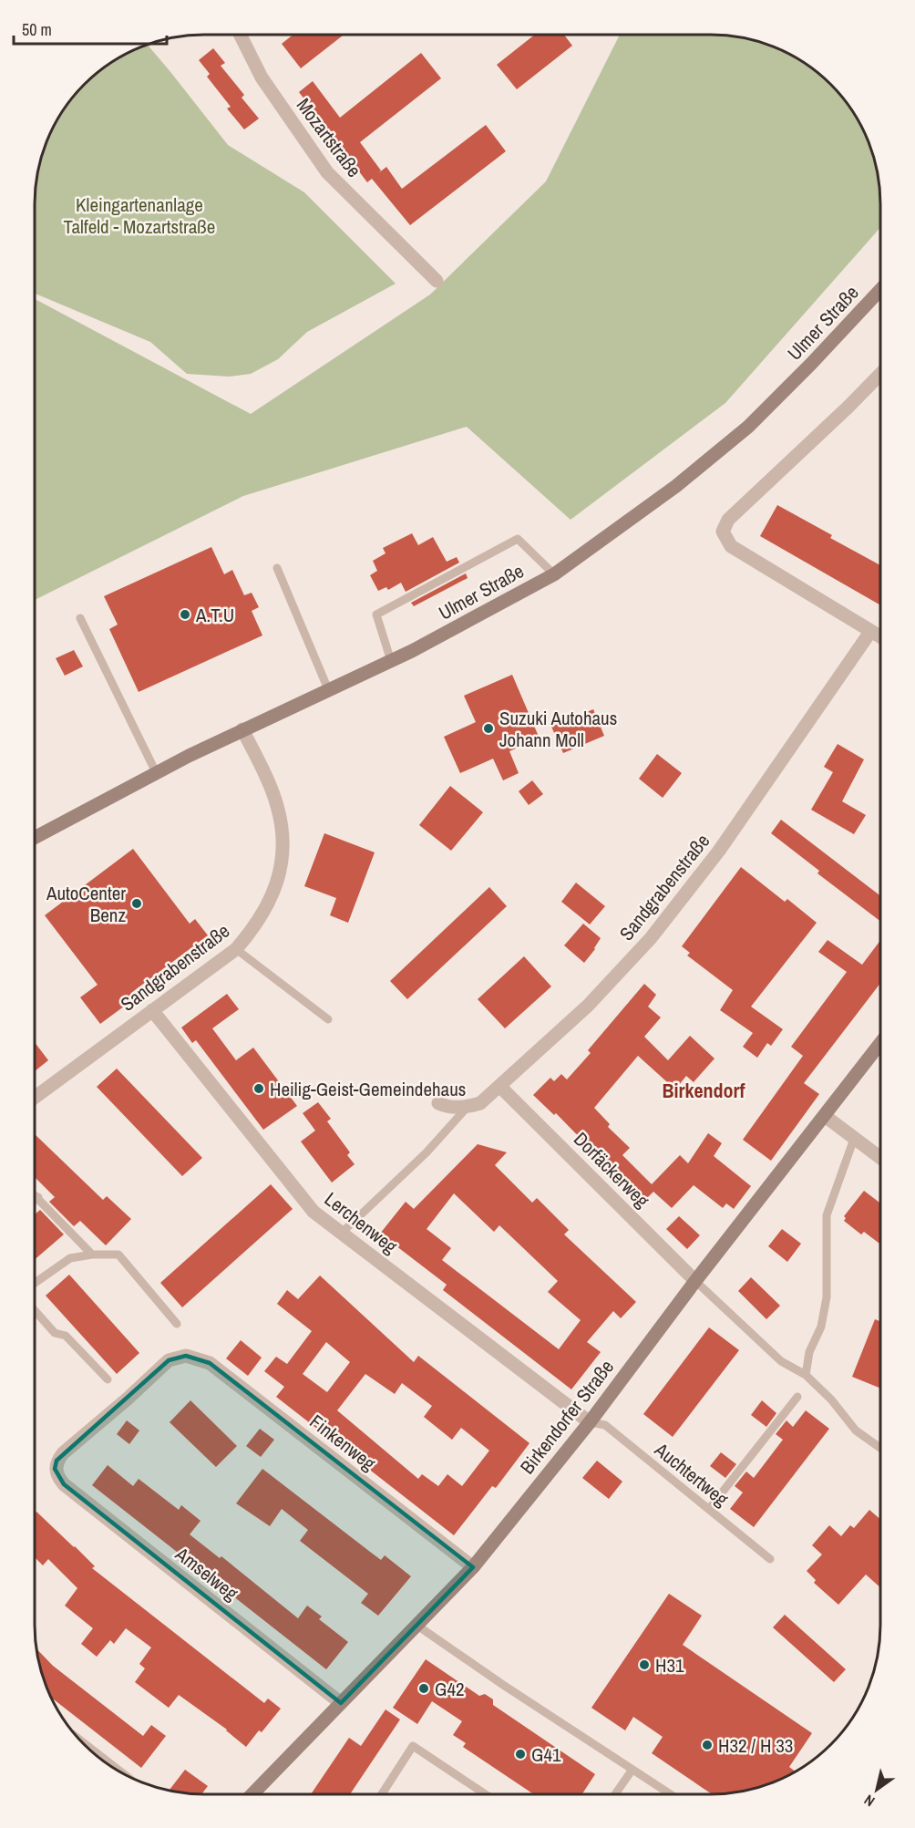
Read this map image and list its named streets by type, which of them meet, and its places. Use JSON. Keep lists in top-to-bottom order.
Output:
{
  "streets": {
    "main road": ["Ulmer Straße", "Birkendorfer Straße"],
    "street": [
      "Mozartstraße",
      "Sandgrabenstraße",
      "Dorfäckerweg",
      "Lerchenweg",
      "Finkenweg",
      "Amselweg"
    ],
    "lane": ["Auchtertweg"]
  },
  "crossings": [
    ["Ulmer Straße", "Sandgrabenstraße"],
    ["Sandgrabenstraße", "Dorfäckerweg"],
    ["Sandgrabenstraße", "Lerchenweg"],
    ["Dorfäckerweg", "Birkendorfer Straße"],
    ["Lerchenweg", "Birkendorfer Straße"],
    ["Lerchenweg", "Auchtertweg"],
    ["Birkendorfer Straße", "Finkenweg"],
    ["Birkendorfer Straße", "Auchtertweg"],
    ["Birkendorfer Straße", "Amselweg"],
    ["Finkenweg", "Amselweg"]
  ],
  "districts": ["Birkendorf"],
  "parks": ["Kleingartenanlage Talfeld - Mozartstraße"],
  "places": [
    "A.T.U",
    "Suzuki Autohaus Johann Moll",
    "AutoCenter Benz",
    "Heilig-Geist-Gemeindehaus",
    "H31",
    "G42",
    "H32 / H 33",
    "G41"
  ],
  "scale_bar": "50 m",
  "north": "bottom left"
}
